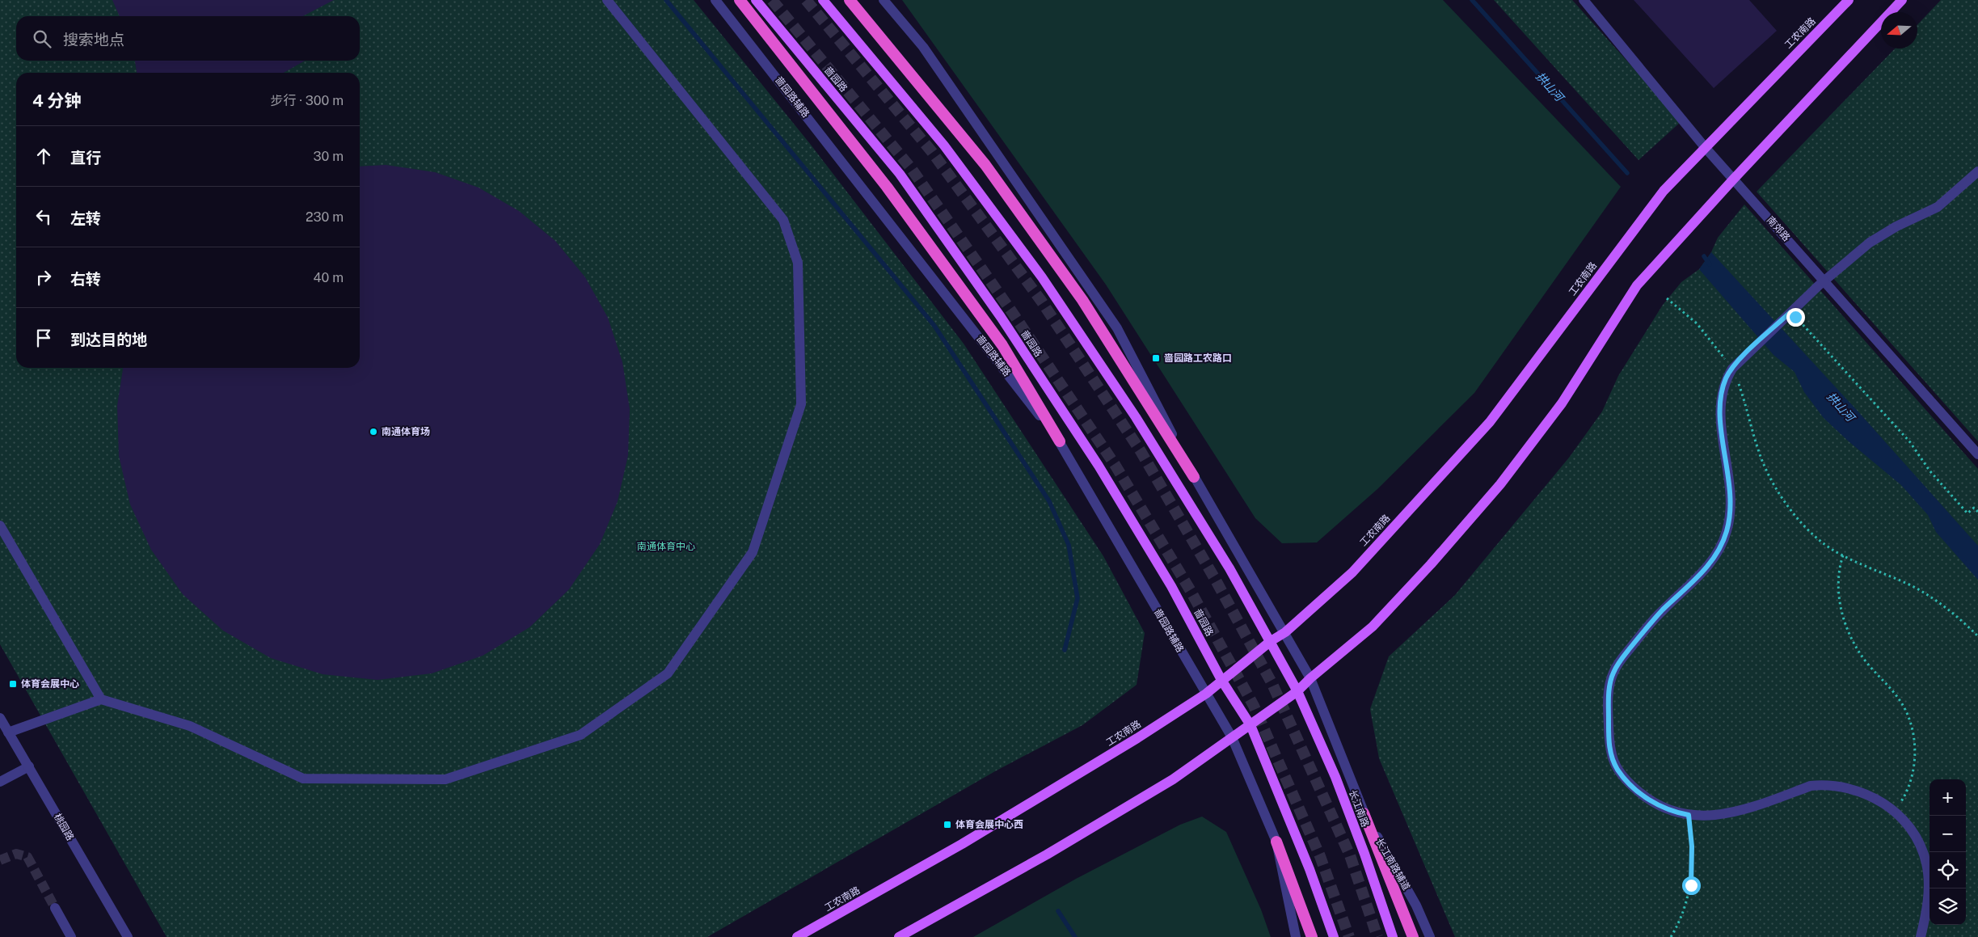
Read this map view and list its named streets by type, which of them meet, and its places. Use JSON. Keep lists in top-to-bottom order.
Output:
{
  "streets": {
    "main road": ["工农南路", "啬园路", "长江南路"],
    "street": [
      "啬园路辅路",
      "南郊路",
      "桃园路",
      "长江南路辅道"
    ]
  },
  "crossings": [
    ["工农南路", "啬园路"],
    ["工农南路", "啬园路辅路"],
    ["工农南路", "南郊路"]
  ],
  "water": ["拱山河"],
  "parks": ["南通体育中心"],
  "places": {
    "transit": ["啬园路工农路口", "体育会展中心", "体育会展中心西"],
    "other": ["南通体育场"]
  },
  "north": "left",
  "page": {
    "search": "搜索地点",
    "heading": ["4 分钟", "步行 · 300 m"],
    "list": [
      ["直行", "30 m"],
      ["左转", "230 m"],
      ["右转", "40 m"],
      "到达目的地"
    ],
    "map_buttons": ["+", "−"]
  }
}
